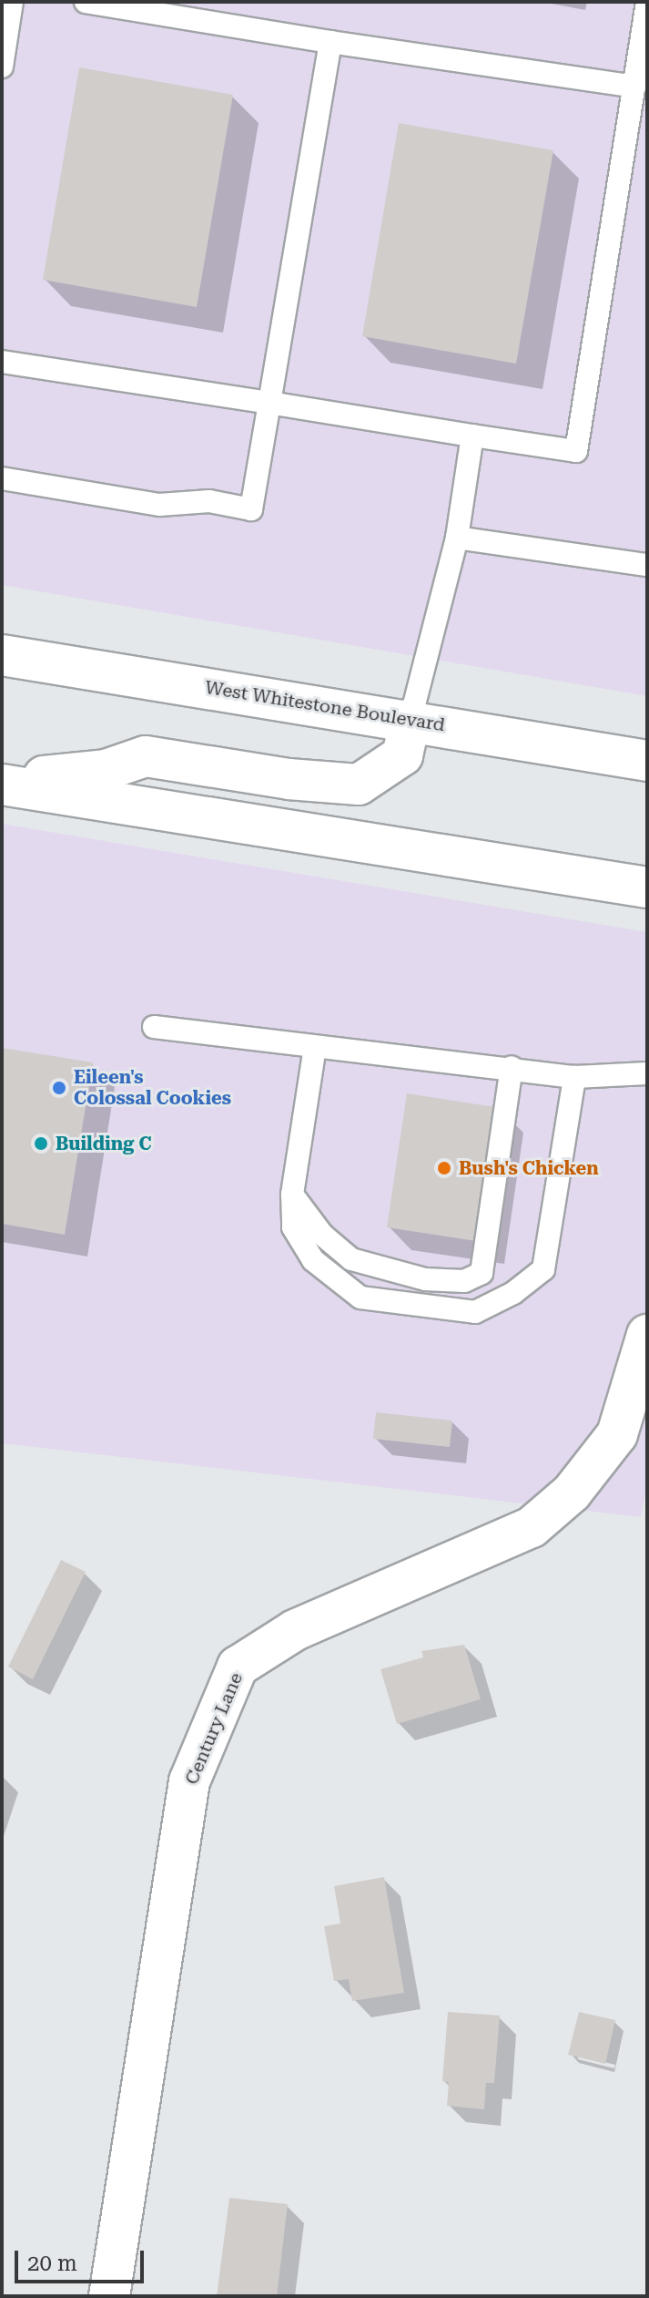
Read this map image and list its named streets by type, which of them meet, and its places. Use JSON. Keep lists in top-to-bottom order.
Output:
{
  "streets": {
    "main road": ["West Whitestone Boulevard", "Century Lane"]
  },
  "places": ["Eileen's Colossal Cookies", "Building C", "Bush's Chicken"],
  "scale_bar": "20 m"
}
